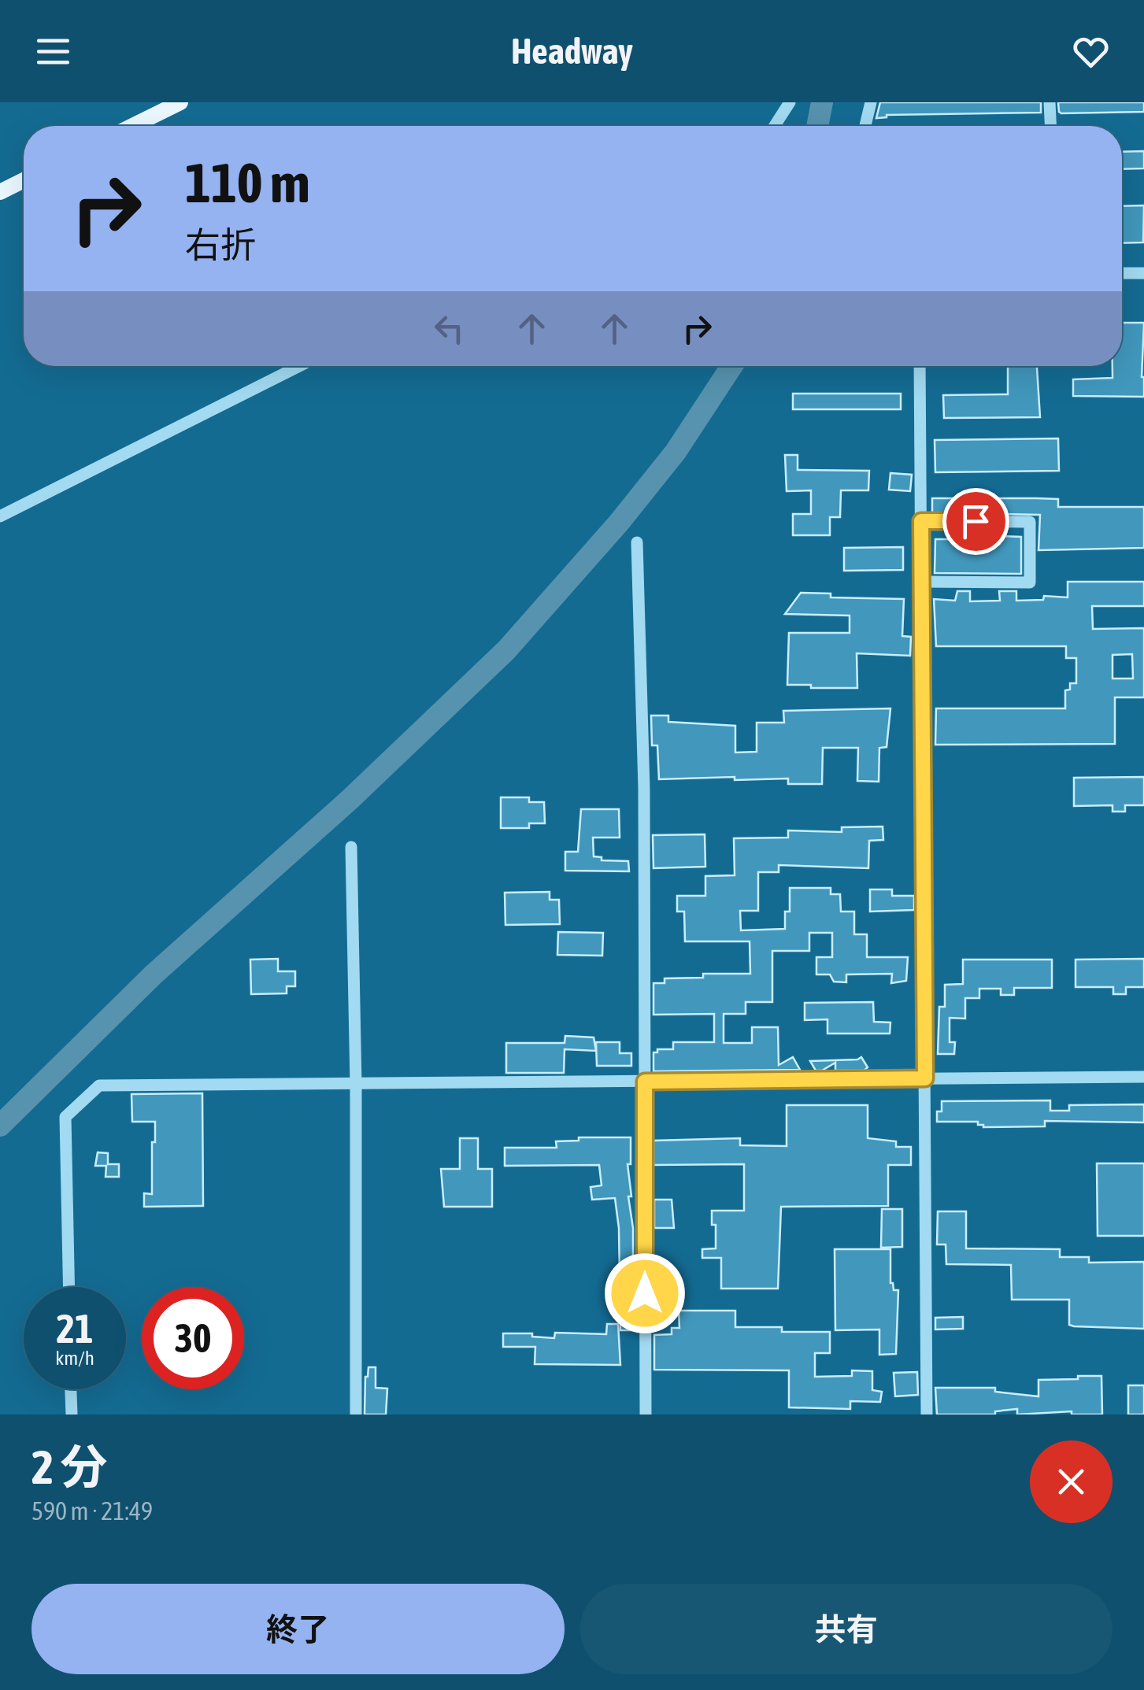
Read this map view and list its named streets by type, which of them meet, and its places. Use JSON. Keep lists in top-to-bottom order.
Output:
{
  "page": {
    "header": "Headway",
    "turn": ["110 m", "右折"],
    "speed": "21 km/h",
    "limit": "30",
    "heading": ["2 分", "590 m · 21:49"],
    "buttons": ["終了", "共有"]
  }
}
